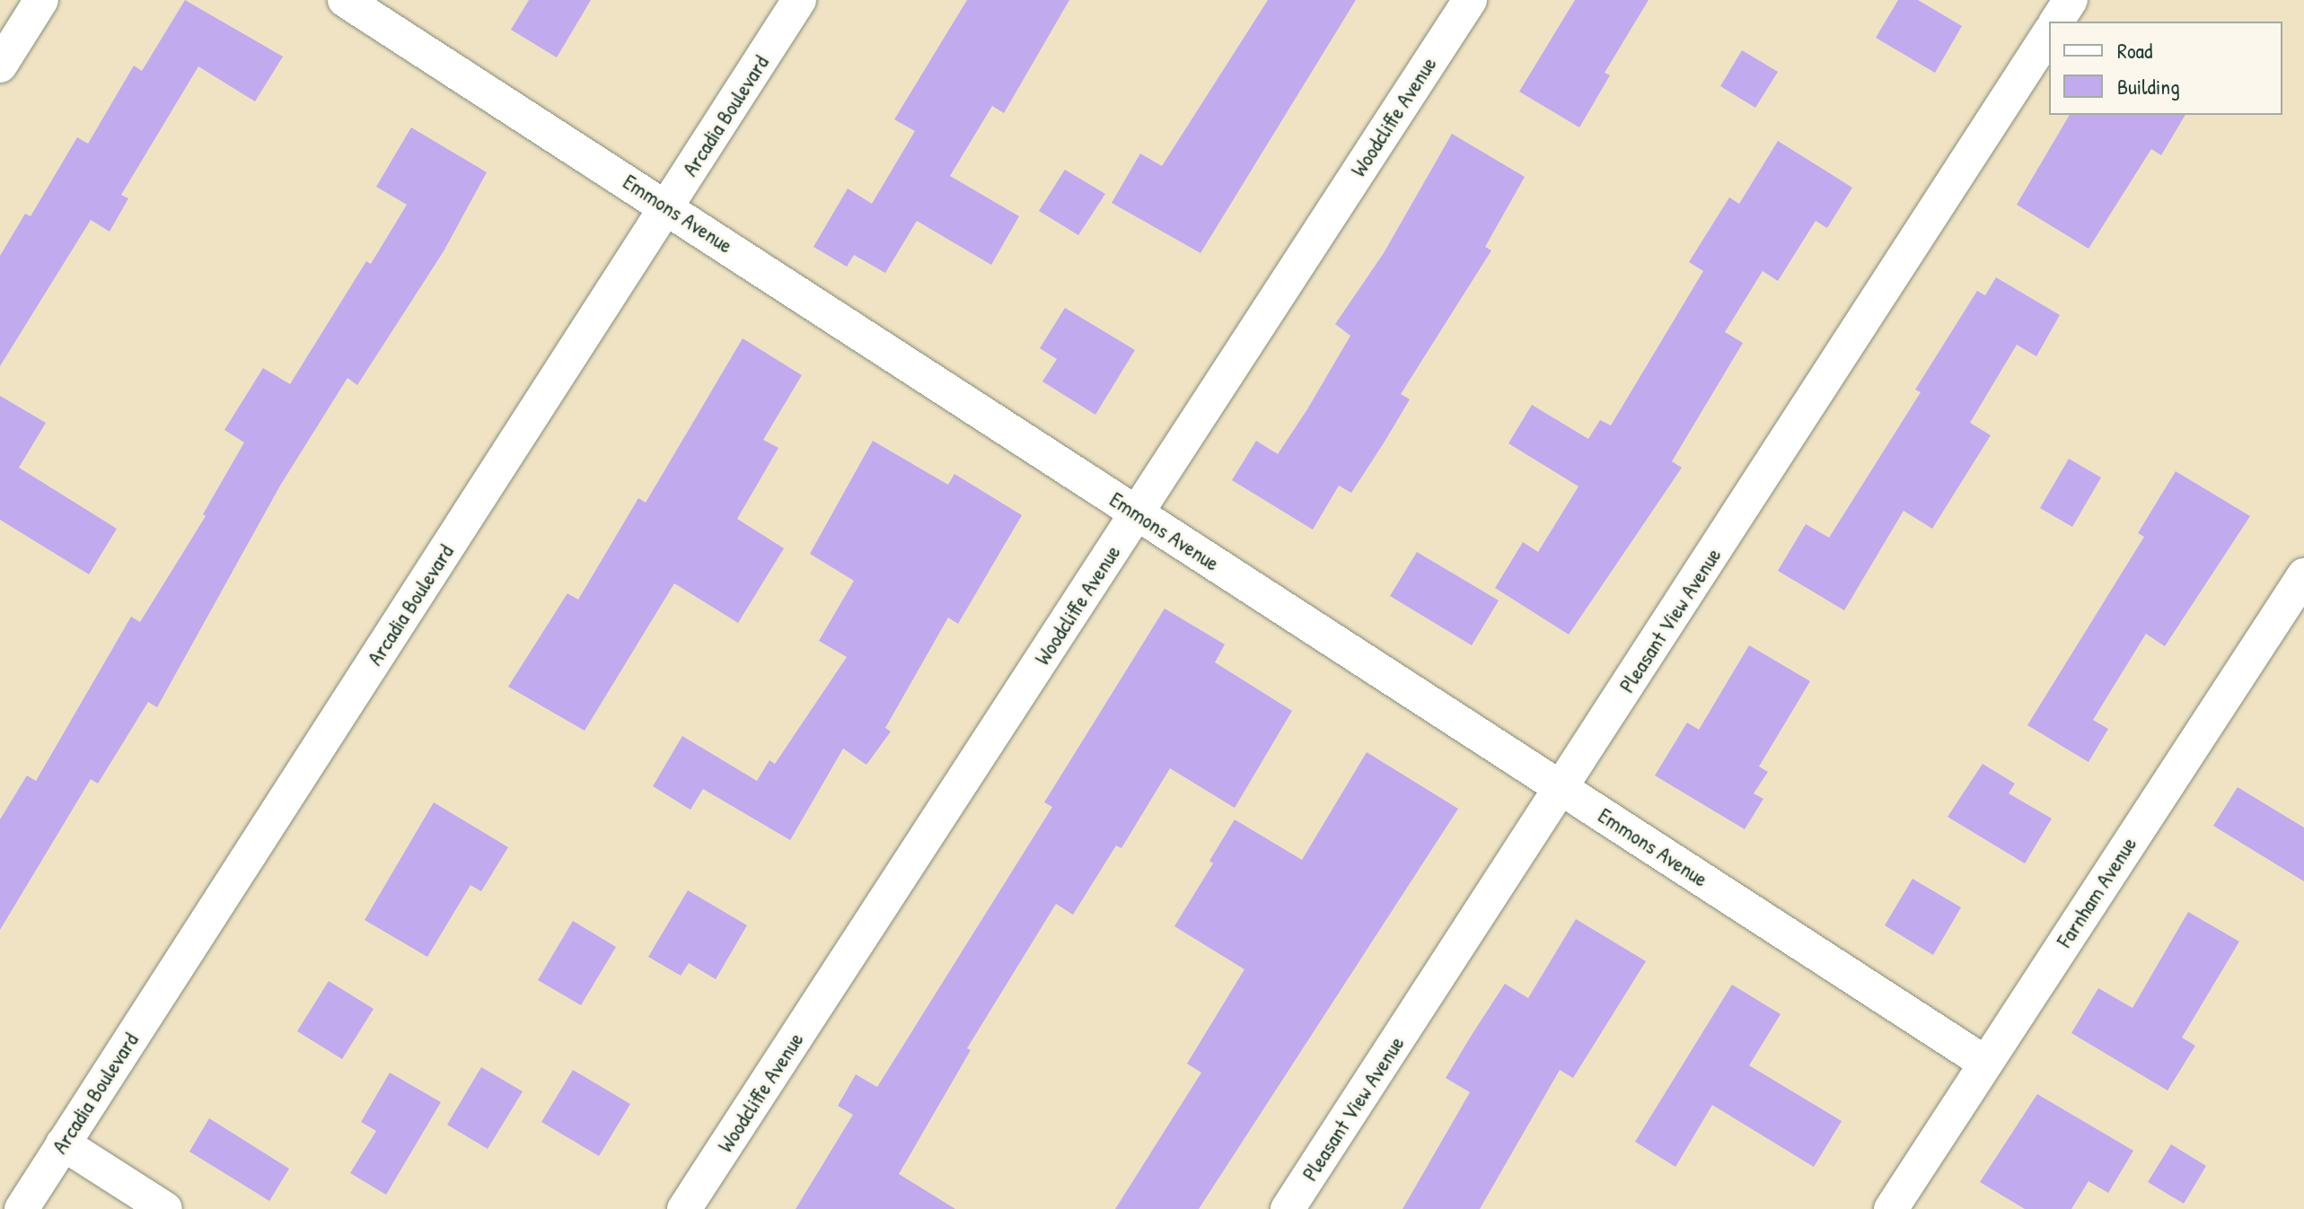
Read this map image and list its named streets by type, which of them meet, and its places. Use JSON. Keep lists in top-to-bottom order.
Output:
{
  "streets": {
    "street": [
      "Arcadia Boulevard",
      "Woodcliffe Avenue",
      "Emmons Avenue",
      "Pleasant View Avenue",
      "Farnham Avenue"
    ]
  },
  "crossings": [
    ["Arcadia Boulevard", "Emmons Avenue"],
    ["Woodcliffe Avenue", "Emmons Avenue"],
    ["Emmons Avenue", "Pleasant View Avenue"],
    ["Emmons Avenue", "Farnham Avenue"]
  ],
  "legend": ["Road", "Building"]
}
